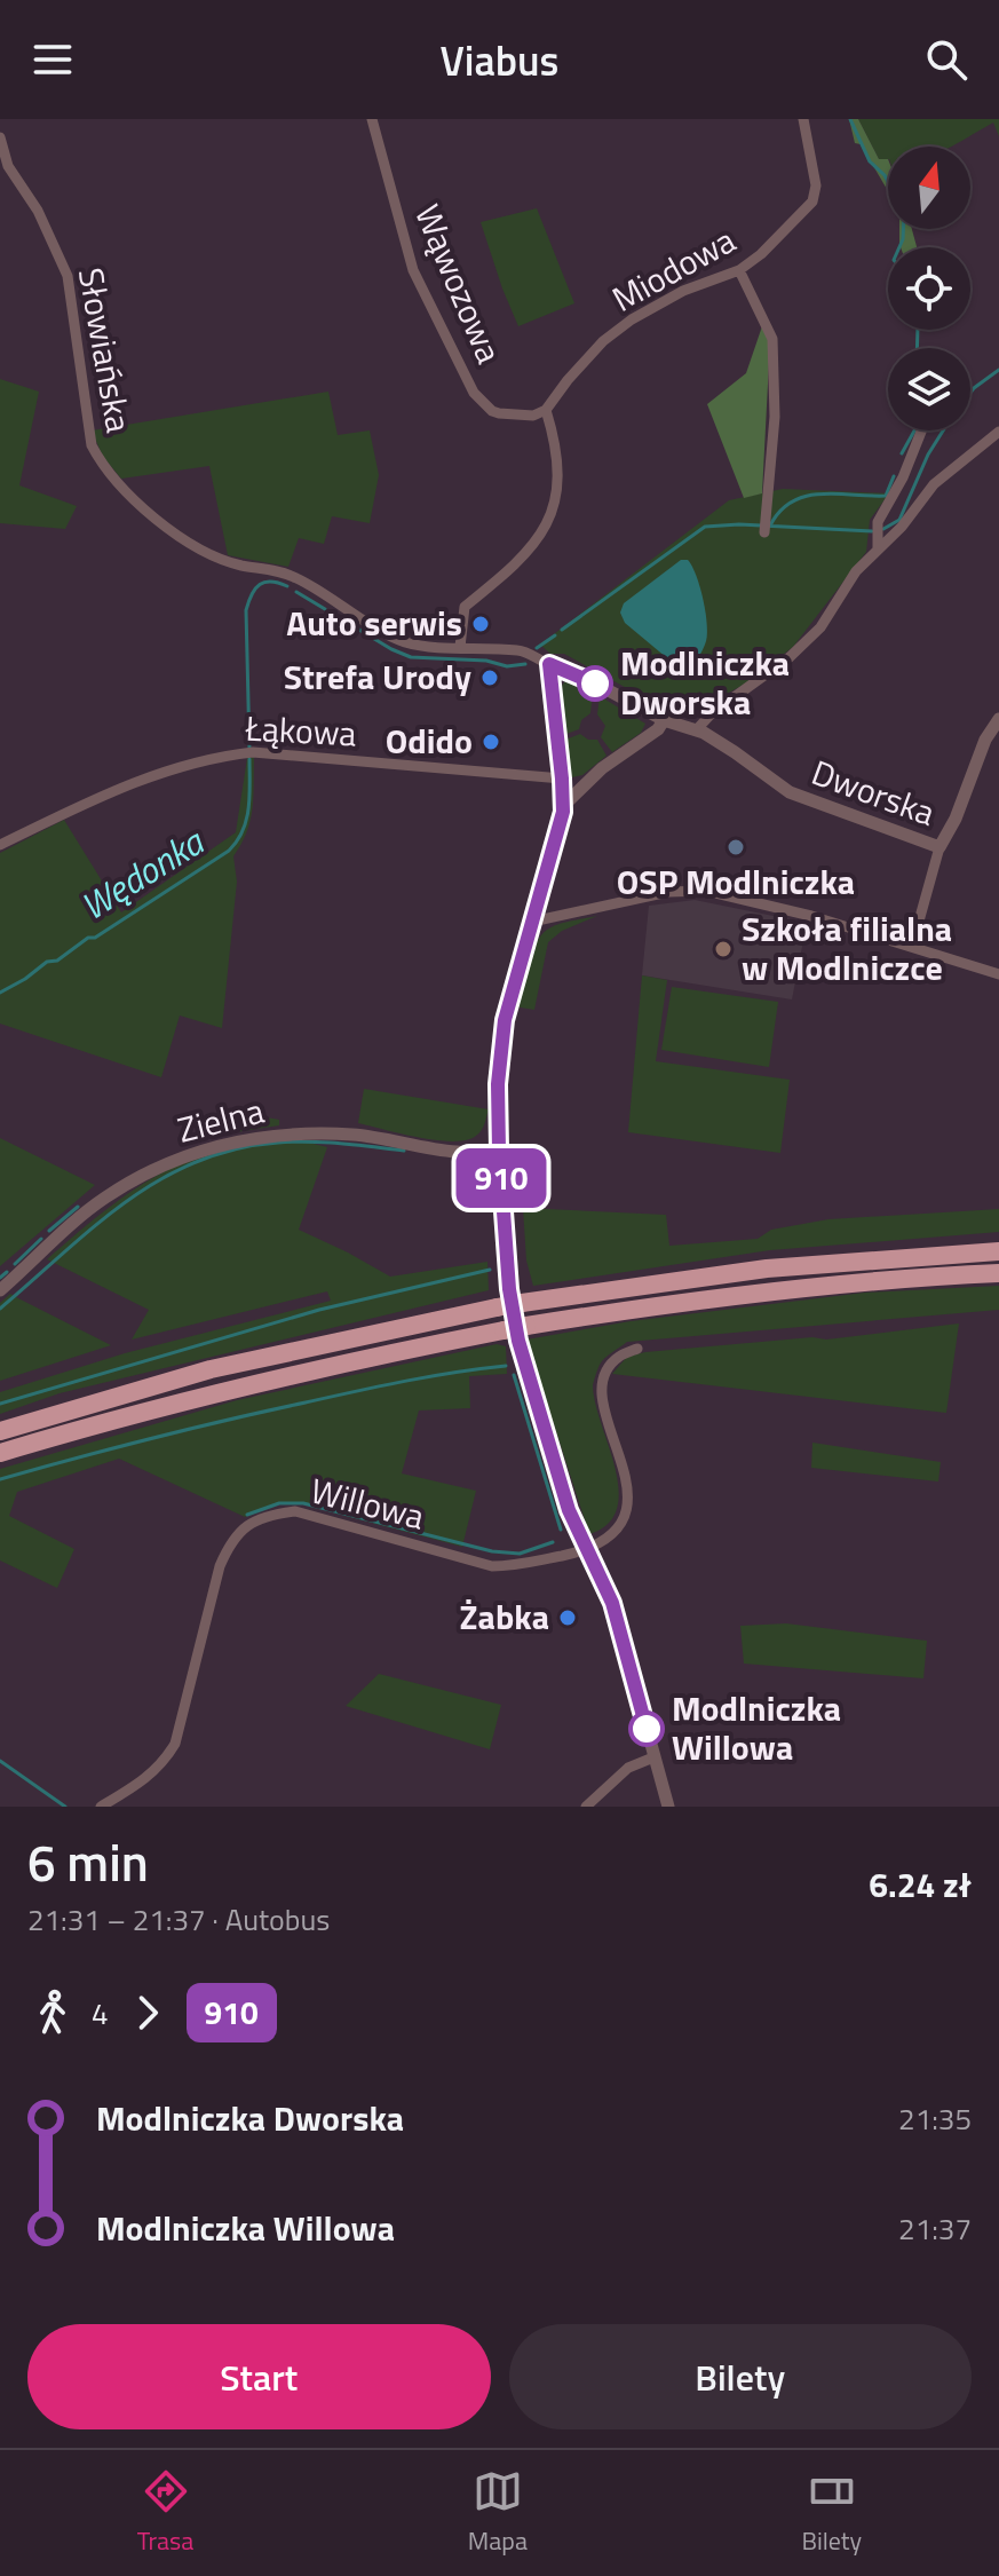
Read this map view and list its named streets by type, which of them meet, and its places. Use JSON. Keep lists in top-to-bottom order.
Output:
{
  "streets": {
    "street": [
      "Miodowa",
      "Wąwozowa",
      "Słowiańska",
      "Łąkowa",
      "Dworska",
      "Zielna",
      "Willowa"
    ]
  },
  "crossings": [
    ["Miodowa", "Wąwozowa"],
    ["Słowiańska", "Dworska"]
  ],
  "water": ["Wędonka"],
  "places": [
    "Auto serwis",
    "Strefa Urody",
    "Modlniczka Dworska",
    "Odido",
    "OSP Modlniczka",
    "Szkoła filialna w Modlniczce",
    "Żabka",
    "Modlniczka Willowa"
  ],
  "lines": ["bus line 910"],
  "north": "top",
  "page": {
    "header": "Viabus",
    "on_map": "910",
    "heading": ["6 min", "21:31 – 21:37 · Autobus", "6.24 zł"],
    "legs": ["4", "910"],
    "list": [
      {
        "name": "Modlniczka Dworska",
        "value": "21:35"
      },
      {
        "name": "Modlniczka Willowa",
        "value": "21:37"
      }
    ],
    "buttons": ["Start", "Bilety"],
    "tabs": ["Trasa", "Mapa", "Bilety"]
  }
}
